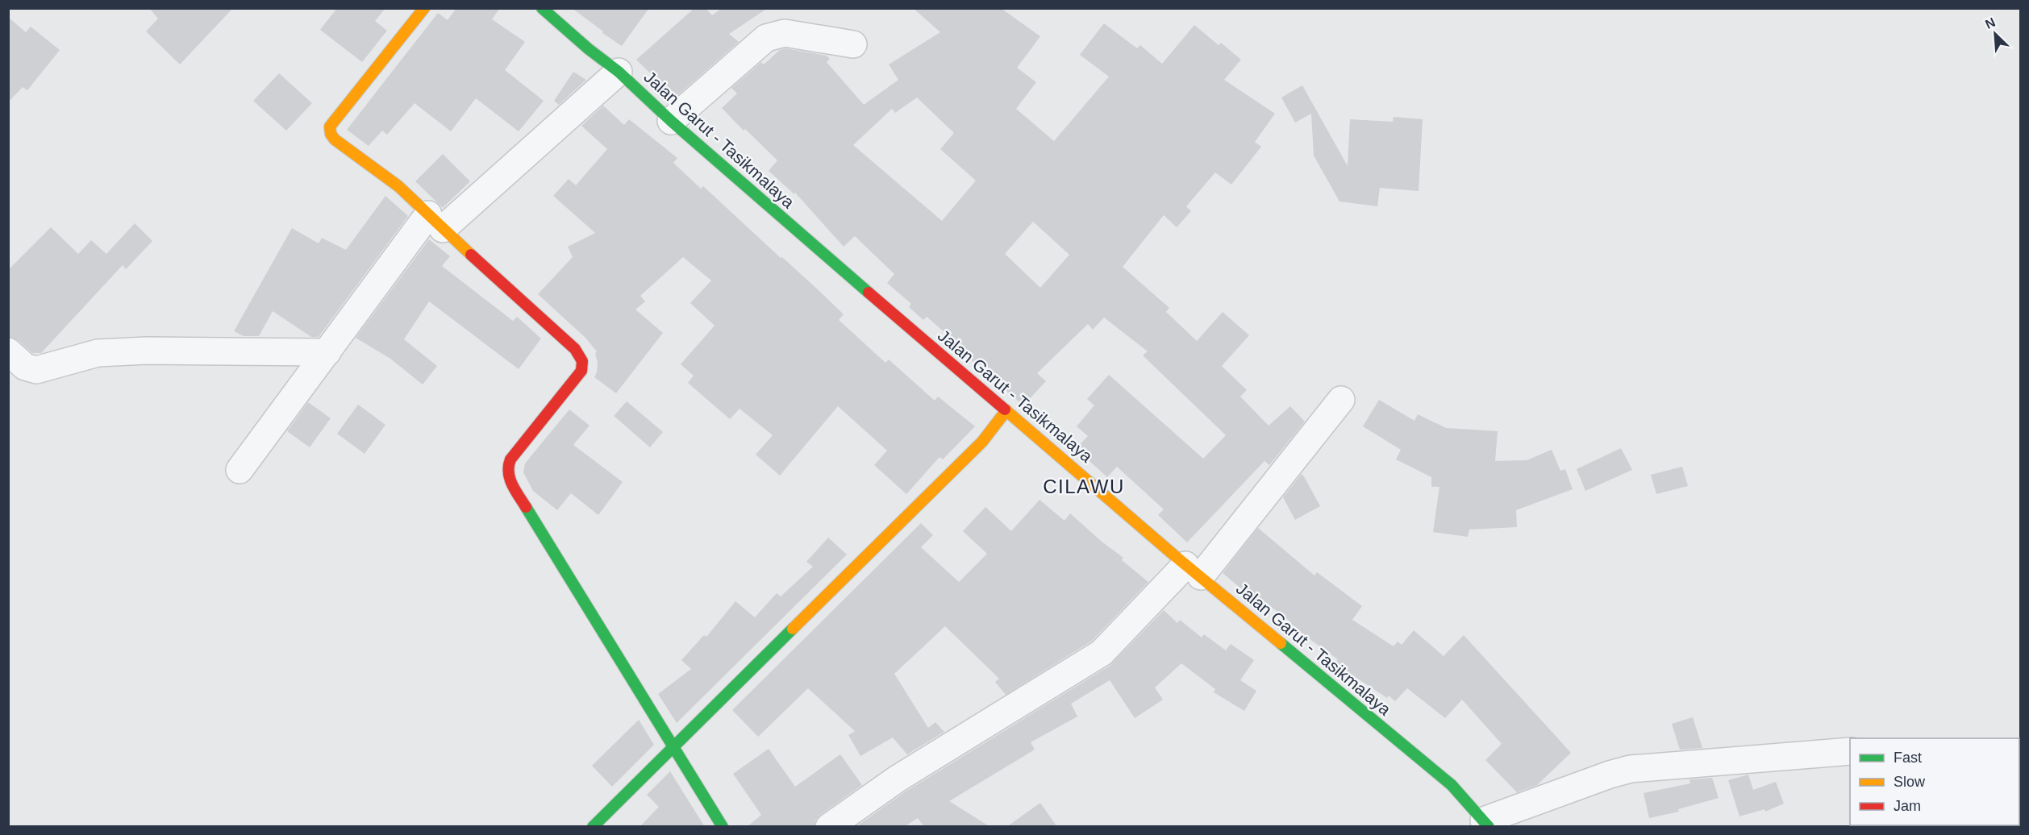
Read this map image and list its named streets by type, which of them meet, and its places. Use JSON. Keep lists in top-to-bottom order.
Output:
{
  "streets": {
    "street": ["Jalan Garut - Tasikmalaya"]
  },
  "districts": ["CILAWU"],
  "legend": ["Fast", "Slow", "Jam"],
  "north": "top left"
}
